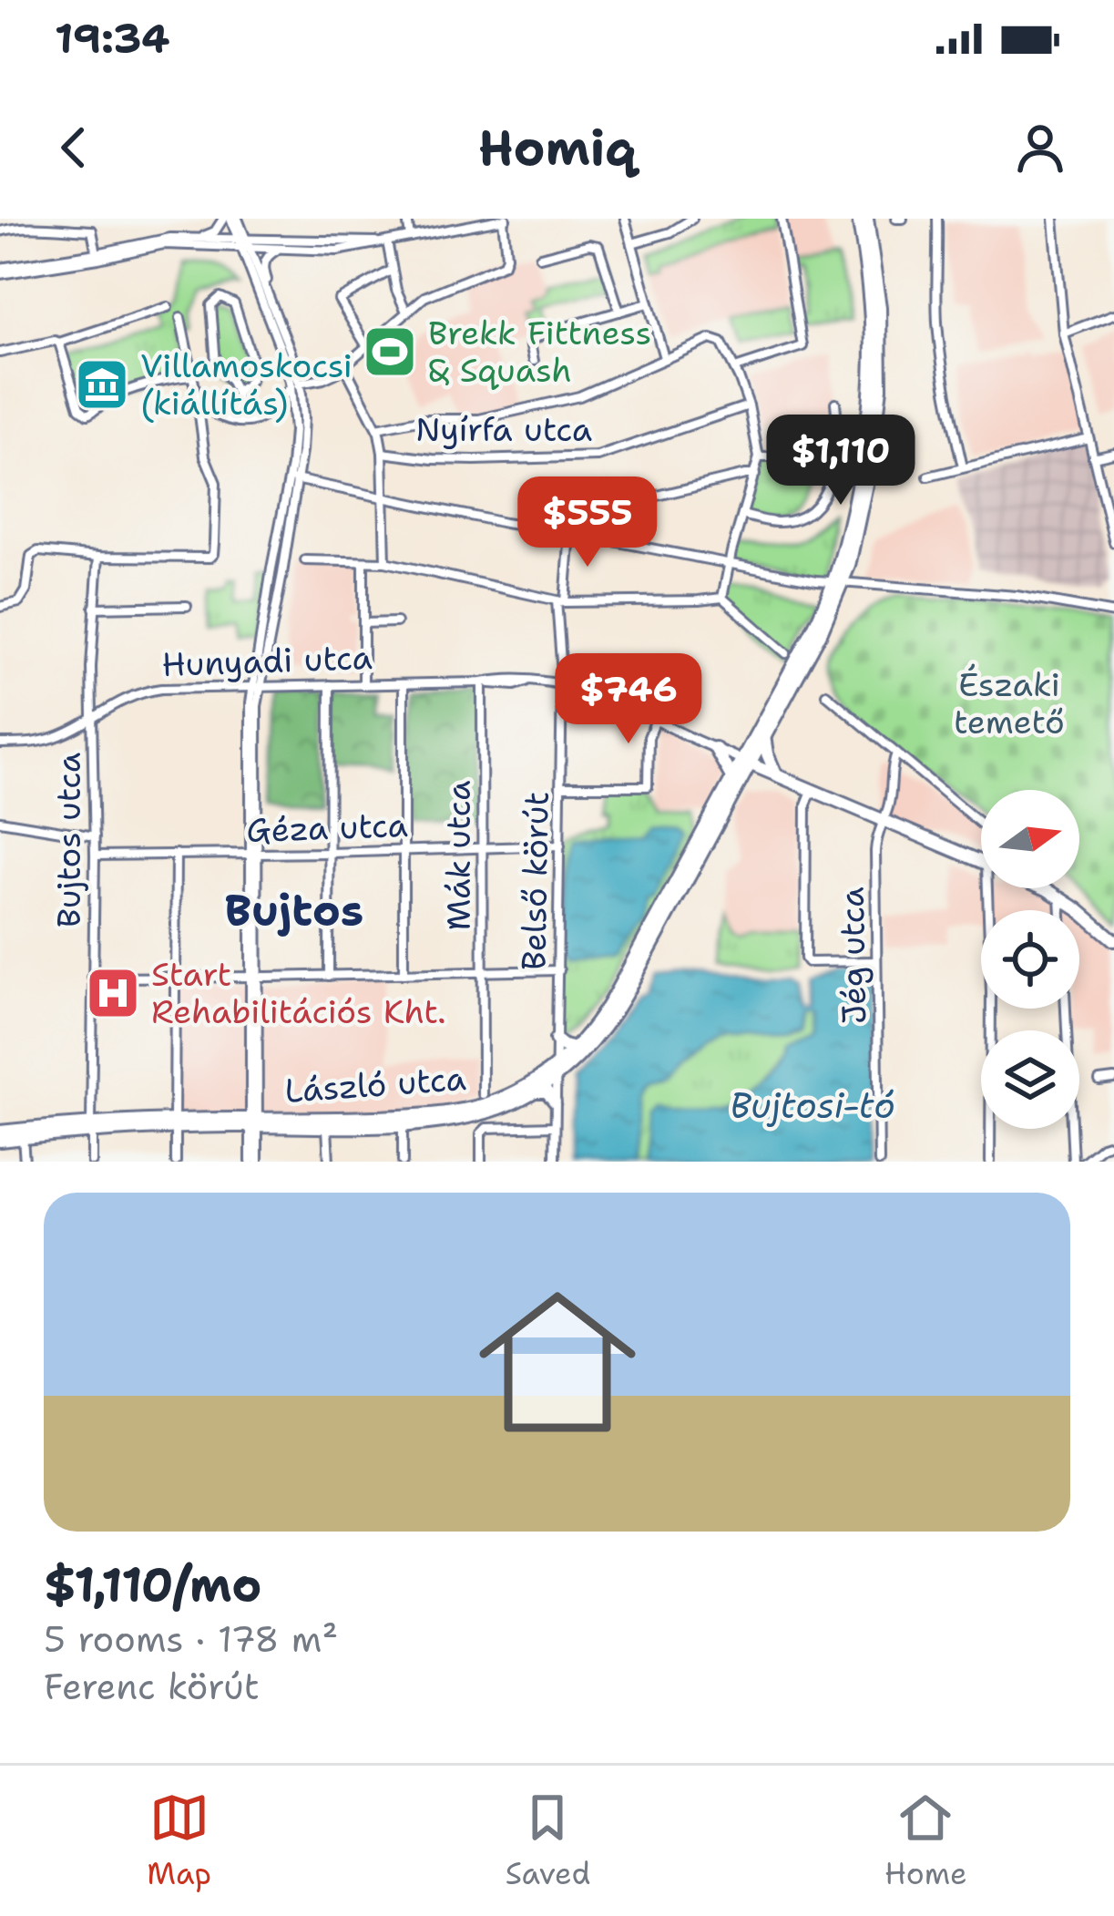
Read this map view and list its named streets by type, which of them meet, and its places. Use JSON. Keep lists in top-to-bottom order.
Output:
{
  "streets": {
    "main road": ["Hunyadi utca", "László utca"],
    "street": [
      "Nyírfa utca",
      "Géza utca",
      "Bujtos utca",
      "Mák utca",
      "Belső körút",
      "Jég utca"
    ]
  },
  "crossings": [
    ["Hunyadi utca", "Bujtos utca"],
    ["Hunyadi utca", "Mák utca"],
    ["Hunyadi utca", "Belső körút"],
    ["Hunyadi utca", "Jég utca"],
    ["Hunyadi utca", "László utca"],
    ["Géza utca", "Bujtos utca"],
    ["Géza utca", "Mák utca"],
    ["Géza utca", "Belső körút"],
    ["Bujtos utca", "László utca"],
    ["Belső körút", "László utca"]
  ],
  "districts": ["Bujtos"],
  "water": ["Bujtosi-tó"],
  "parks": ["Északi temető"],
  "places": {
    "sports": ["Brekk Fittness & Squash"],
    "museum": ["Villamoskocsi (kiállítás)"],
    "hospital": ["Start Rehabilitációs Kht."]
  },
  "north": "right",
  "page": {
    "status": "19:34",
    "header": "Homiq",
    "price": ["$1,110", "$555", "$746"],
    "list": [
      {
        "name": "$1,110/mo",
        "note": "5 rooms · 178 m² · Ferenc körút"
      }
    ],
    "tabs": ["Map", "Saved", "Home"]
  }
}
